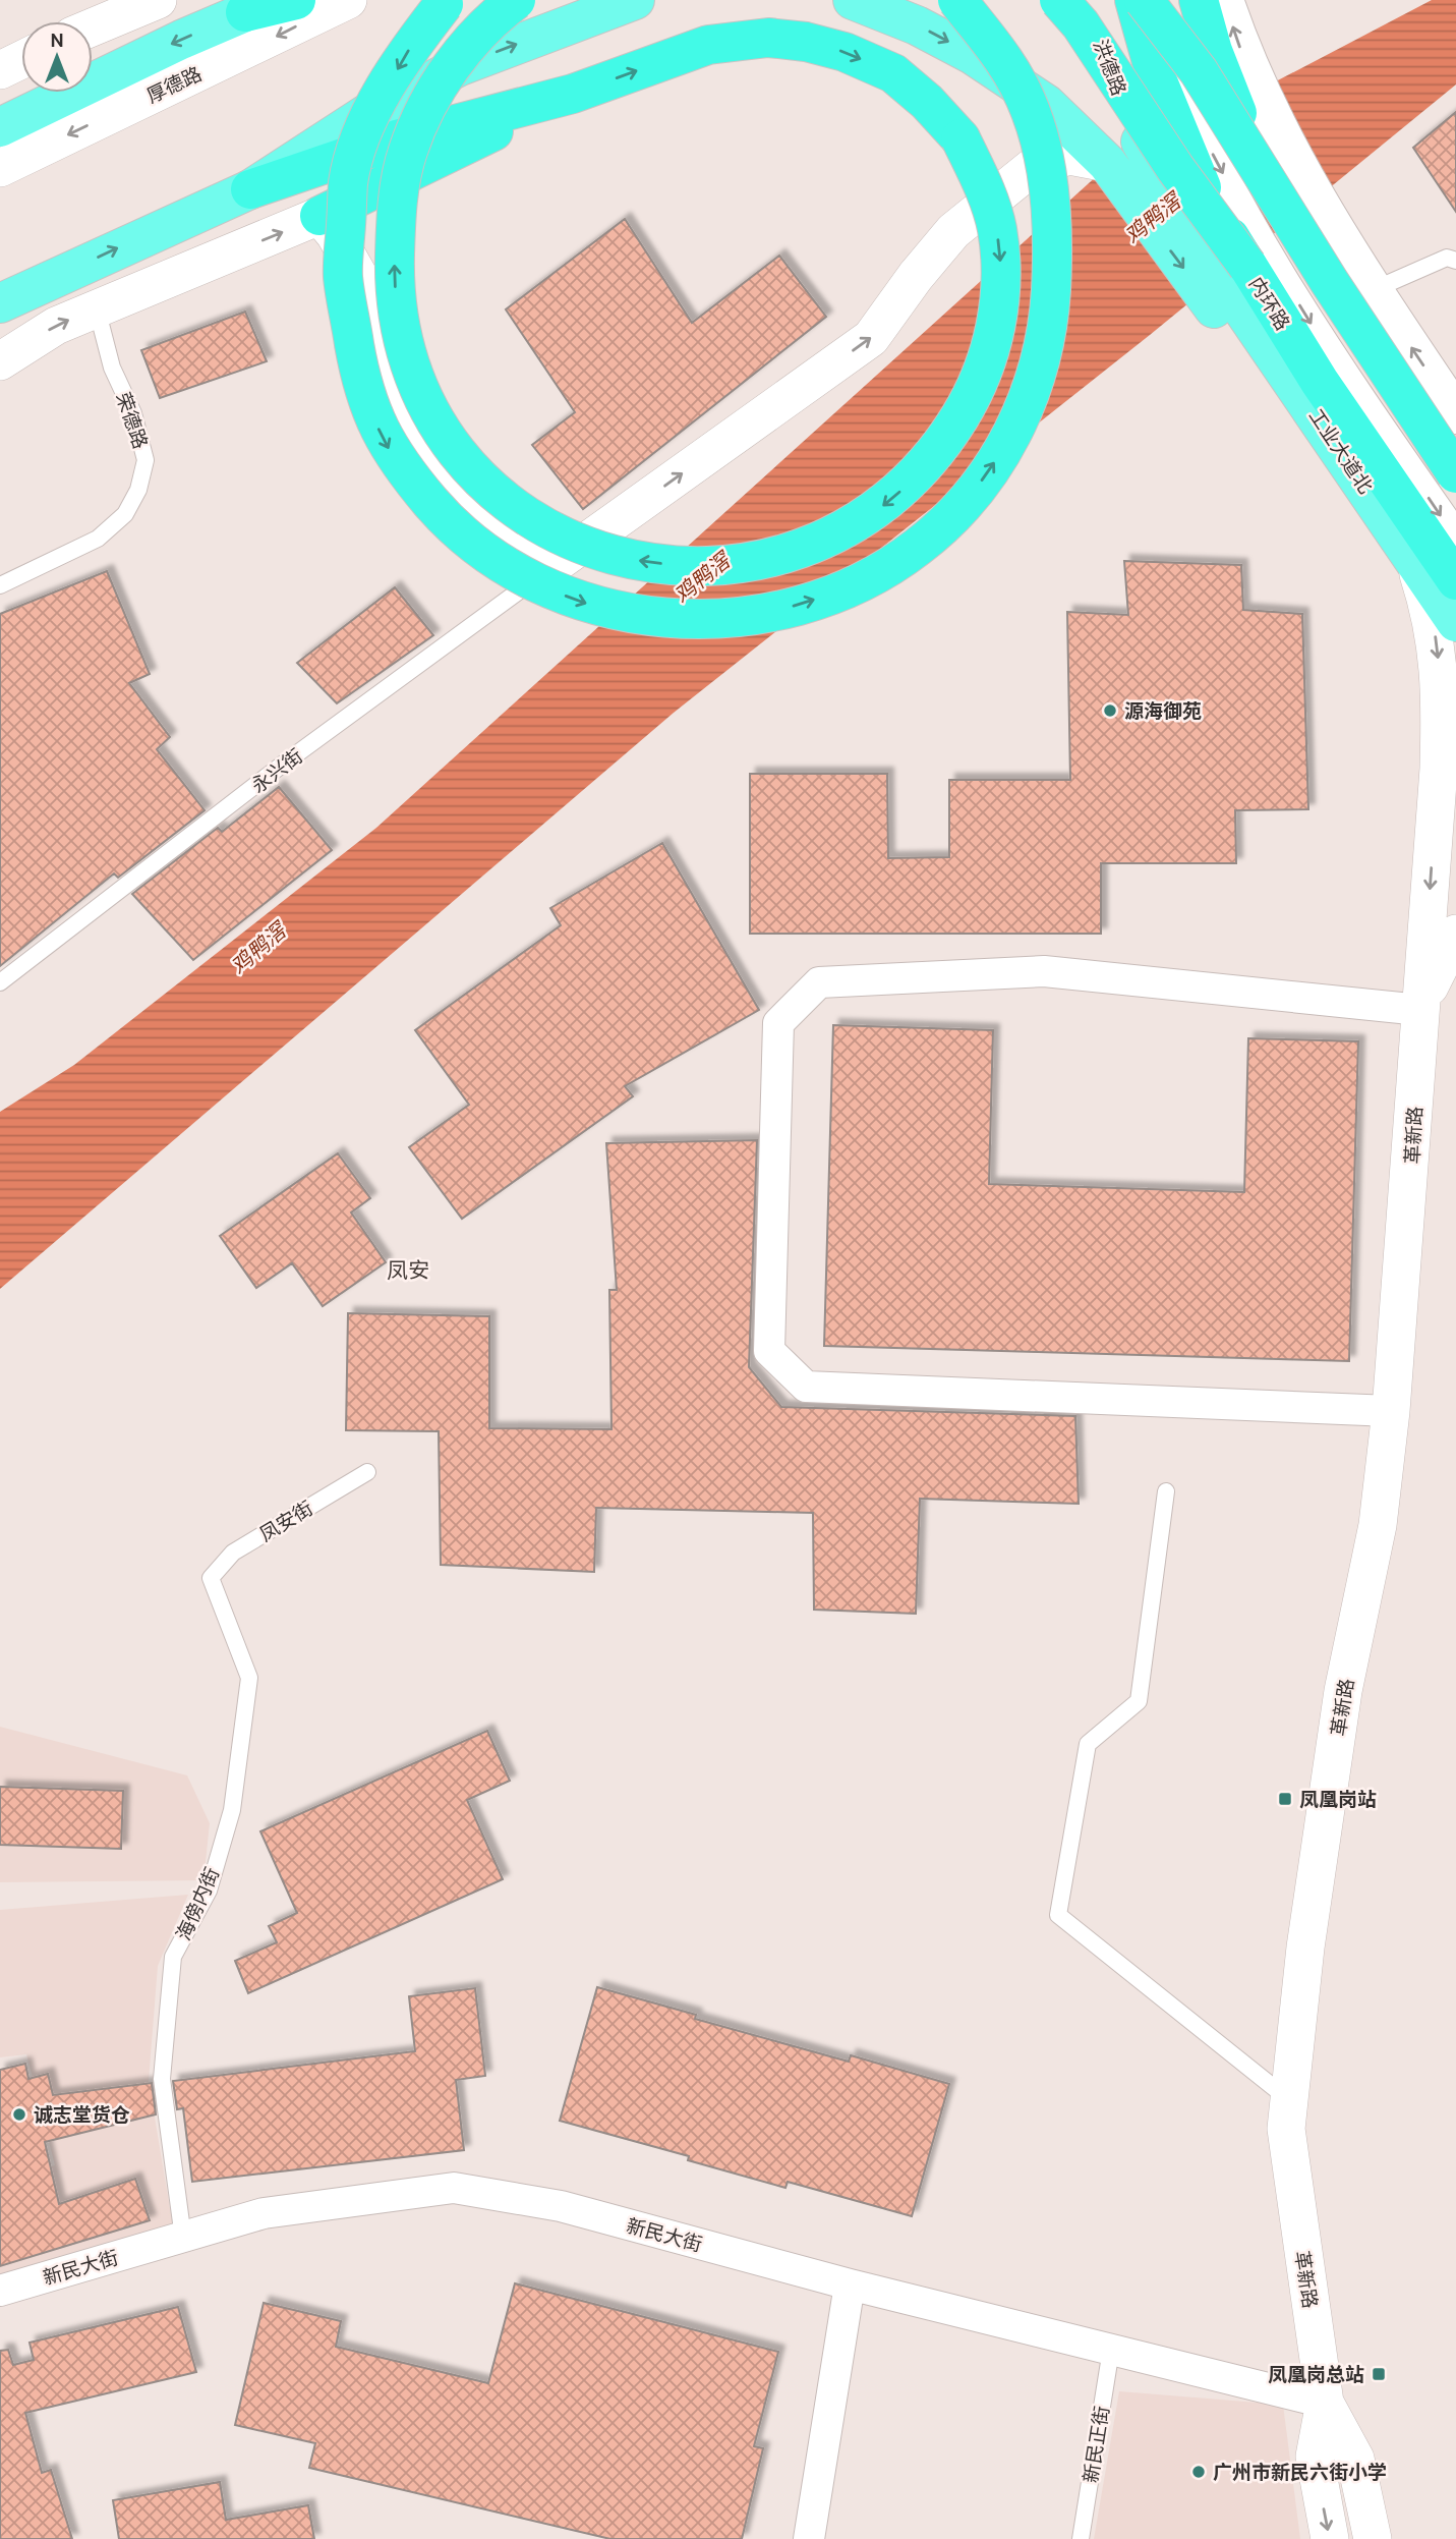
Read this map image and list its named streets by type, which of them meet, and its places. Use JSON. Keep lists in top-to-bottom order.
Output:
{
  "streets": {
    "highway": ["内环路"],
    "main road": ["洪德路", "工业大道北"],
    "street": ["厚德路", "革新路", "新民大街"],
    "lane": [
      "荣德路",
      "永兴街",
      "凤安街",
      "海傍内街",
      "新民正街"
    ]
  },
  "crossings": [
    ["洪德路", "内环路"],
    ["洪德路", "工业大道北"],
    ["内环路", "工业大道北"],
    ["工业大道北", "革新路"],
    ["革新路", "新民大街"],
    ["凤安街", "海傍内街"],
    ["海傍内街", "新民大街"],
    ["新民大街", "新民正街"]
  ],
  "districts": ["凤安"],
  "water": ["鸡鸭滘"],
  "places": {
    "other": ["源海御苑", "诚志堂货仓", "广州市新民六街小学"],
    "transit": ["凤凰岗站", "凤凰岗总站"]
  },
  "north": "top"
}
